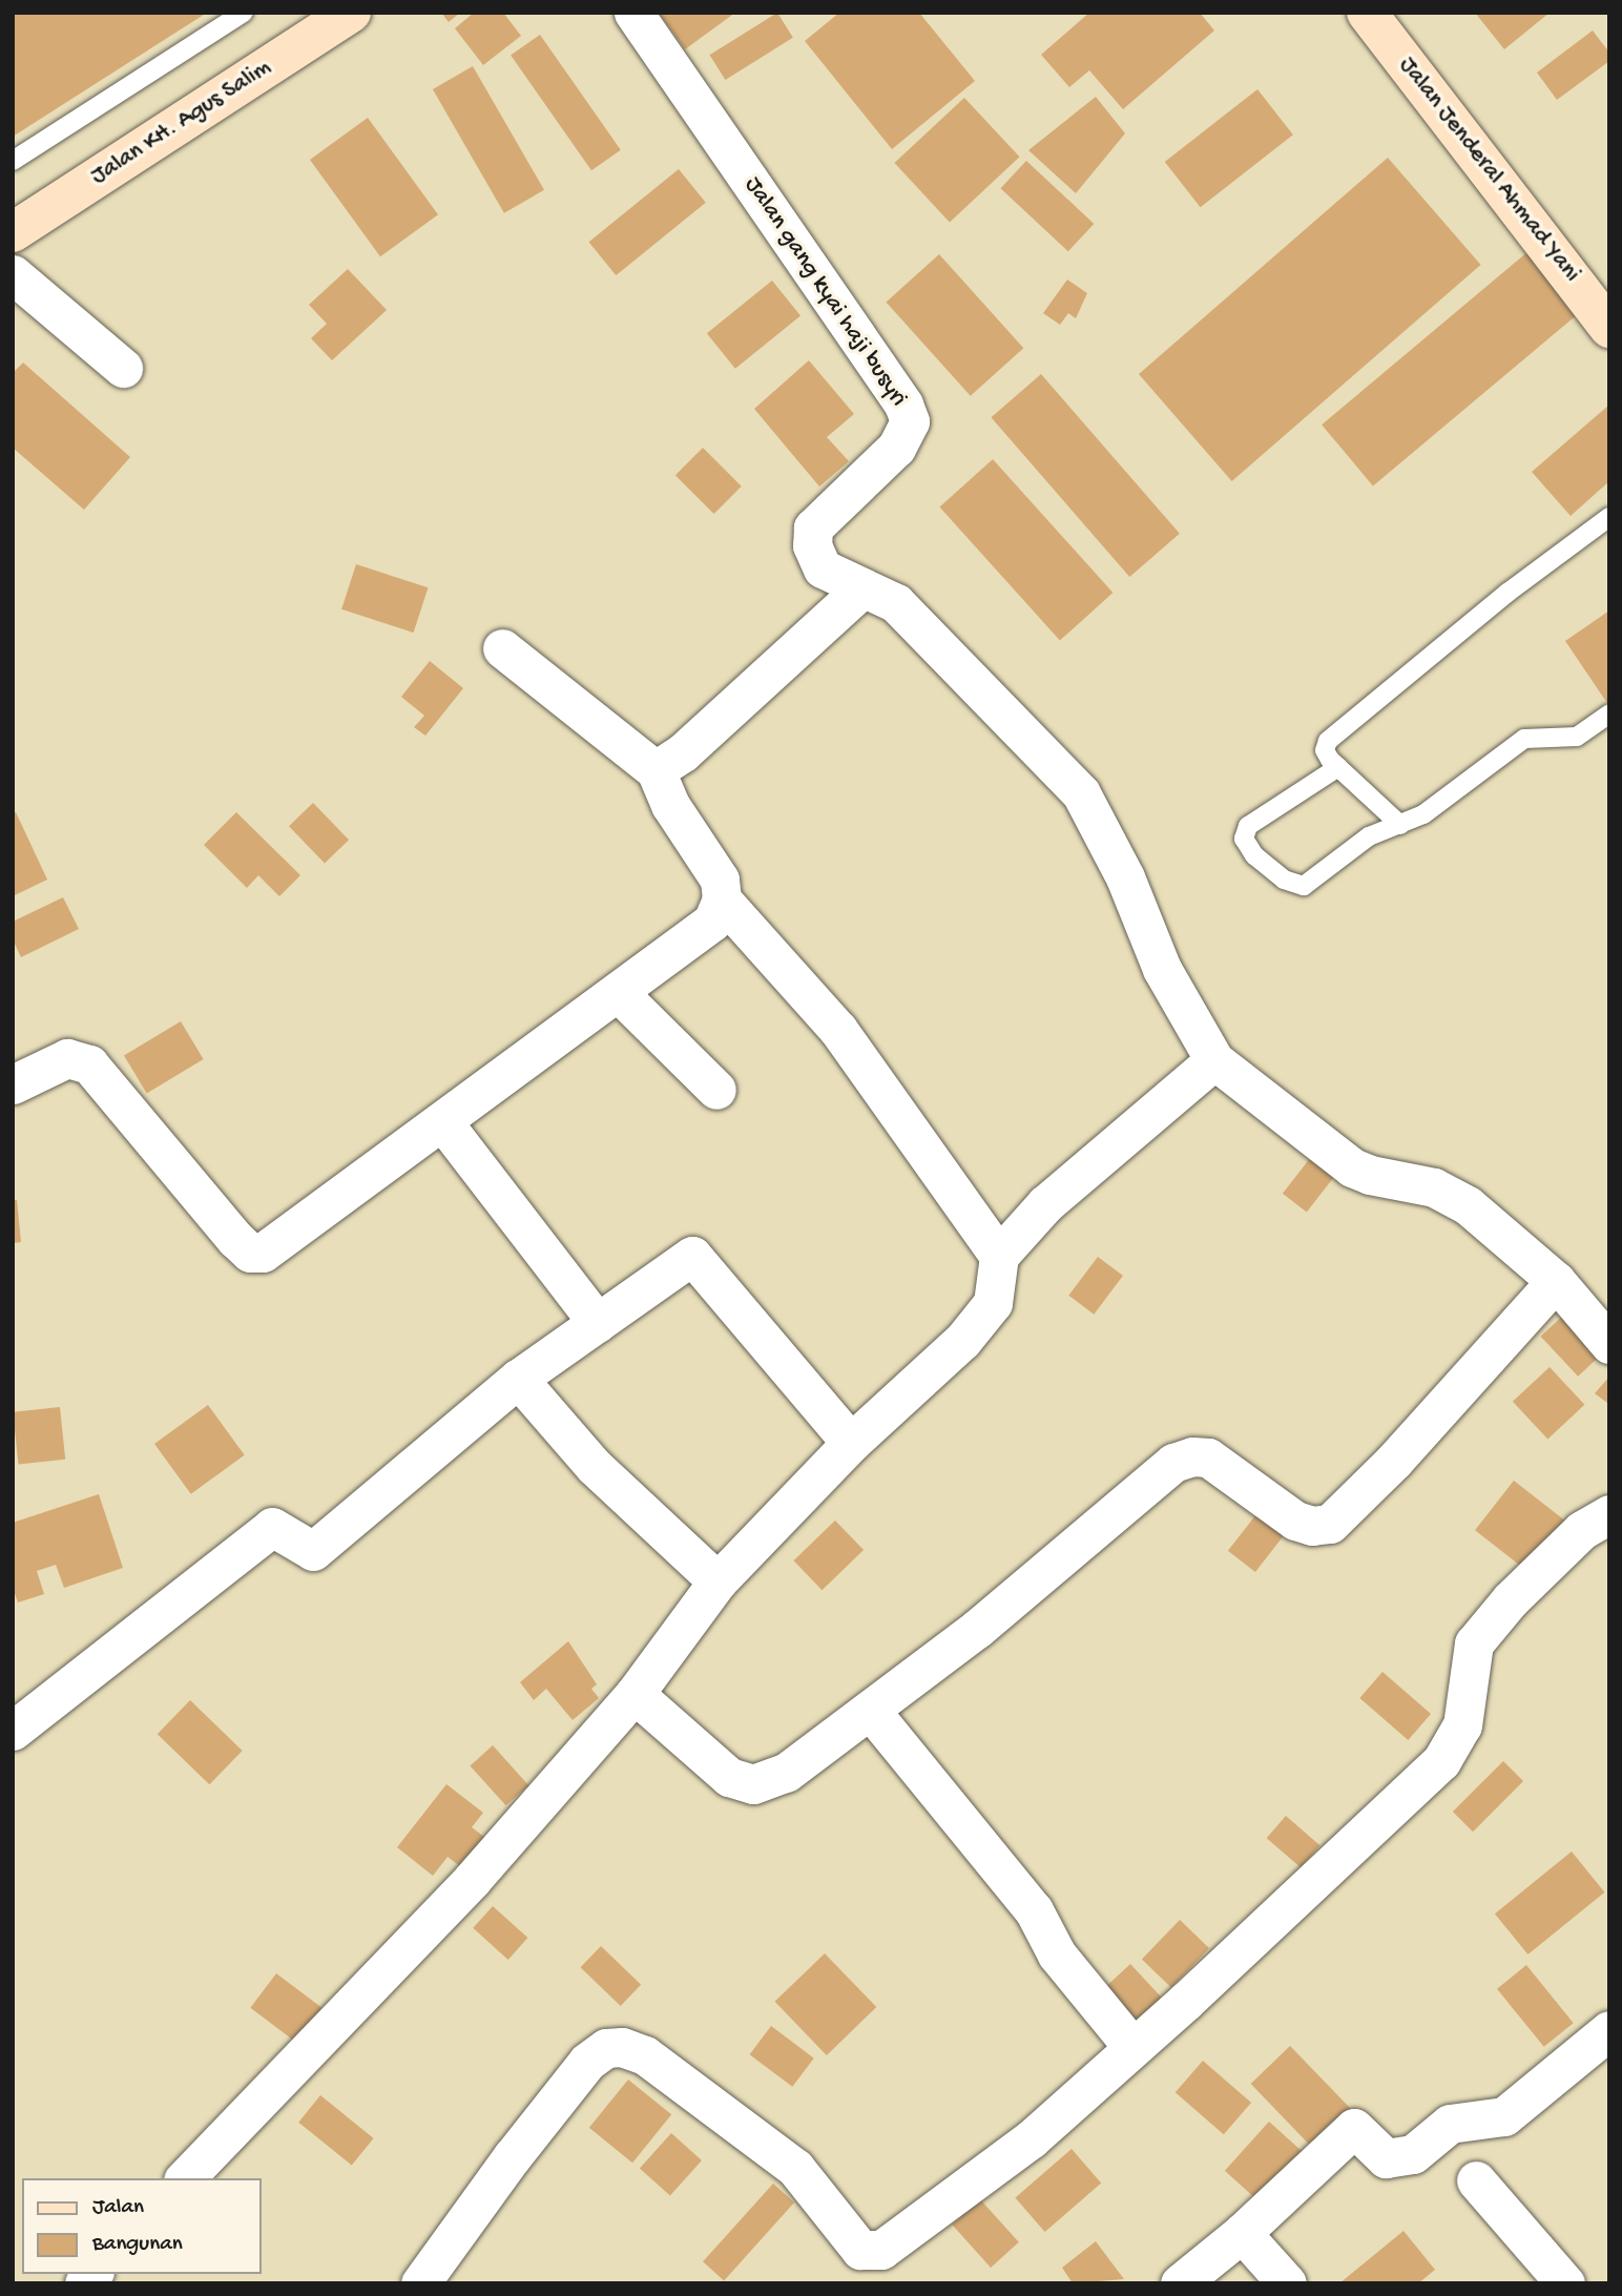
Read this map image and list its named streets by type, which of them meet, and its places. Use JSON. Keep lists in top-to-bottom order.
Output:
{
  "streets": {
    "street": ["Jalan KH. Agus Salim", "Jalan Jenderal Ahmad Yani", "Jalan gang kyai haji busyri"]
  },
  "legend": ["Jalan", "Bangunan"]
}
